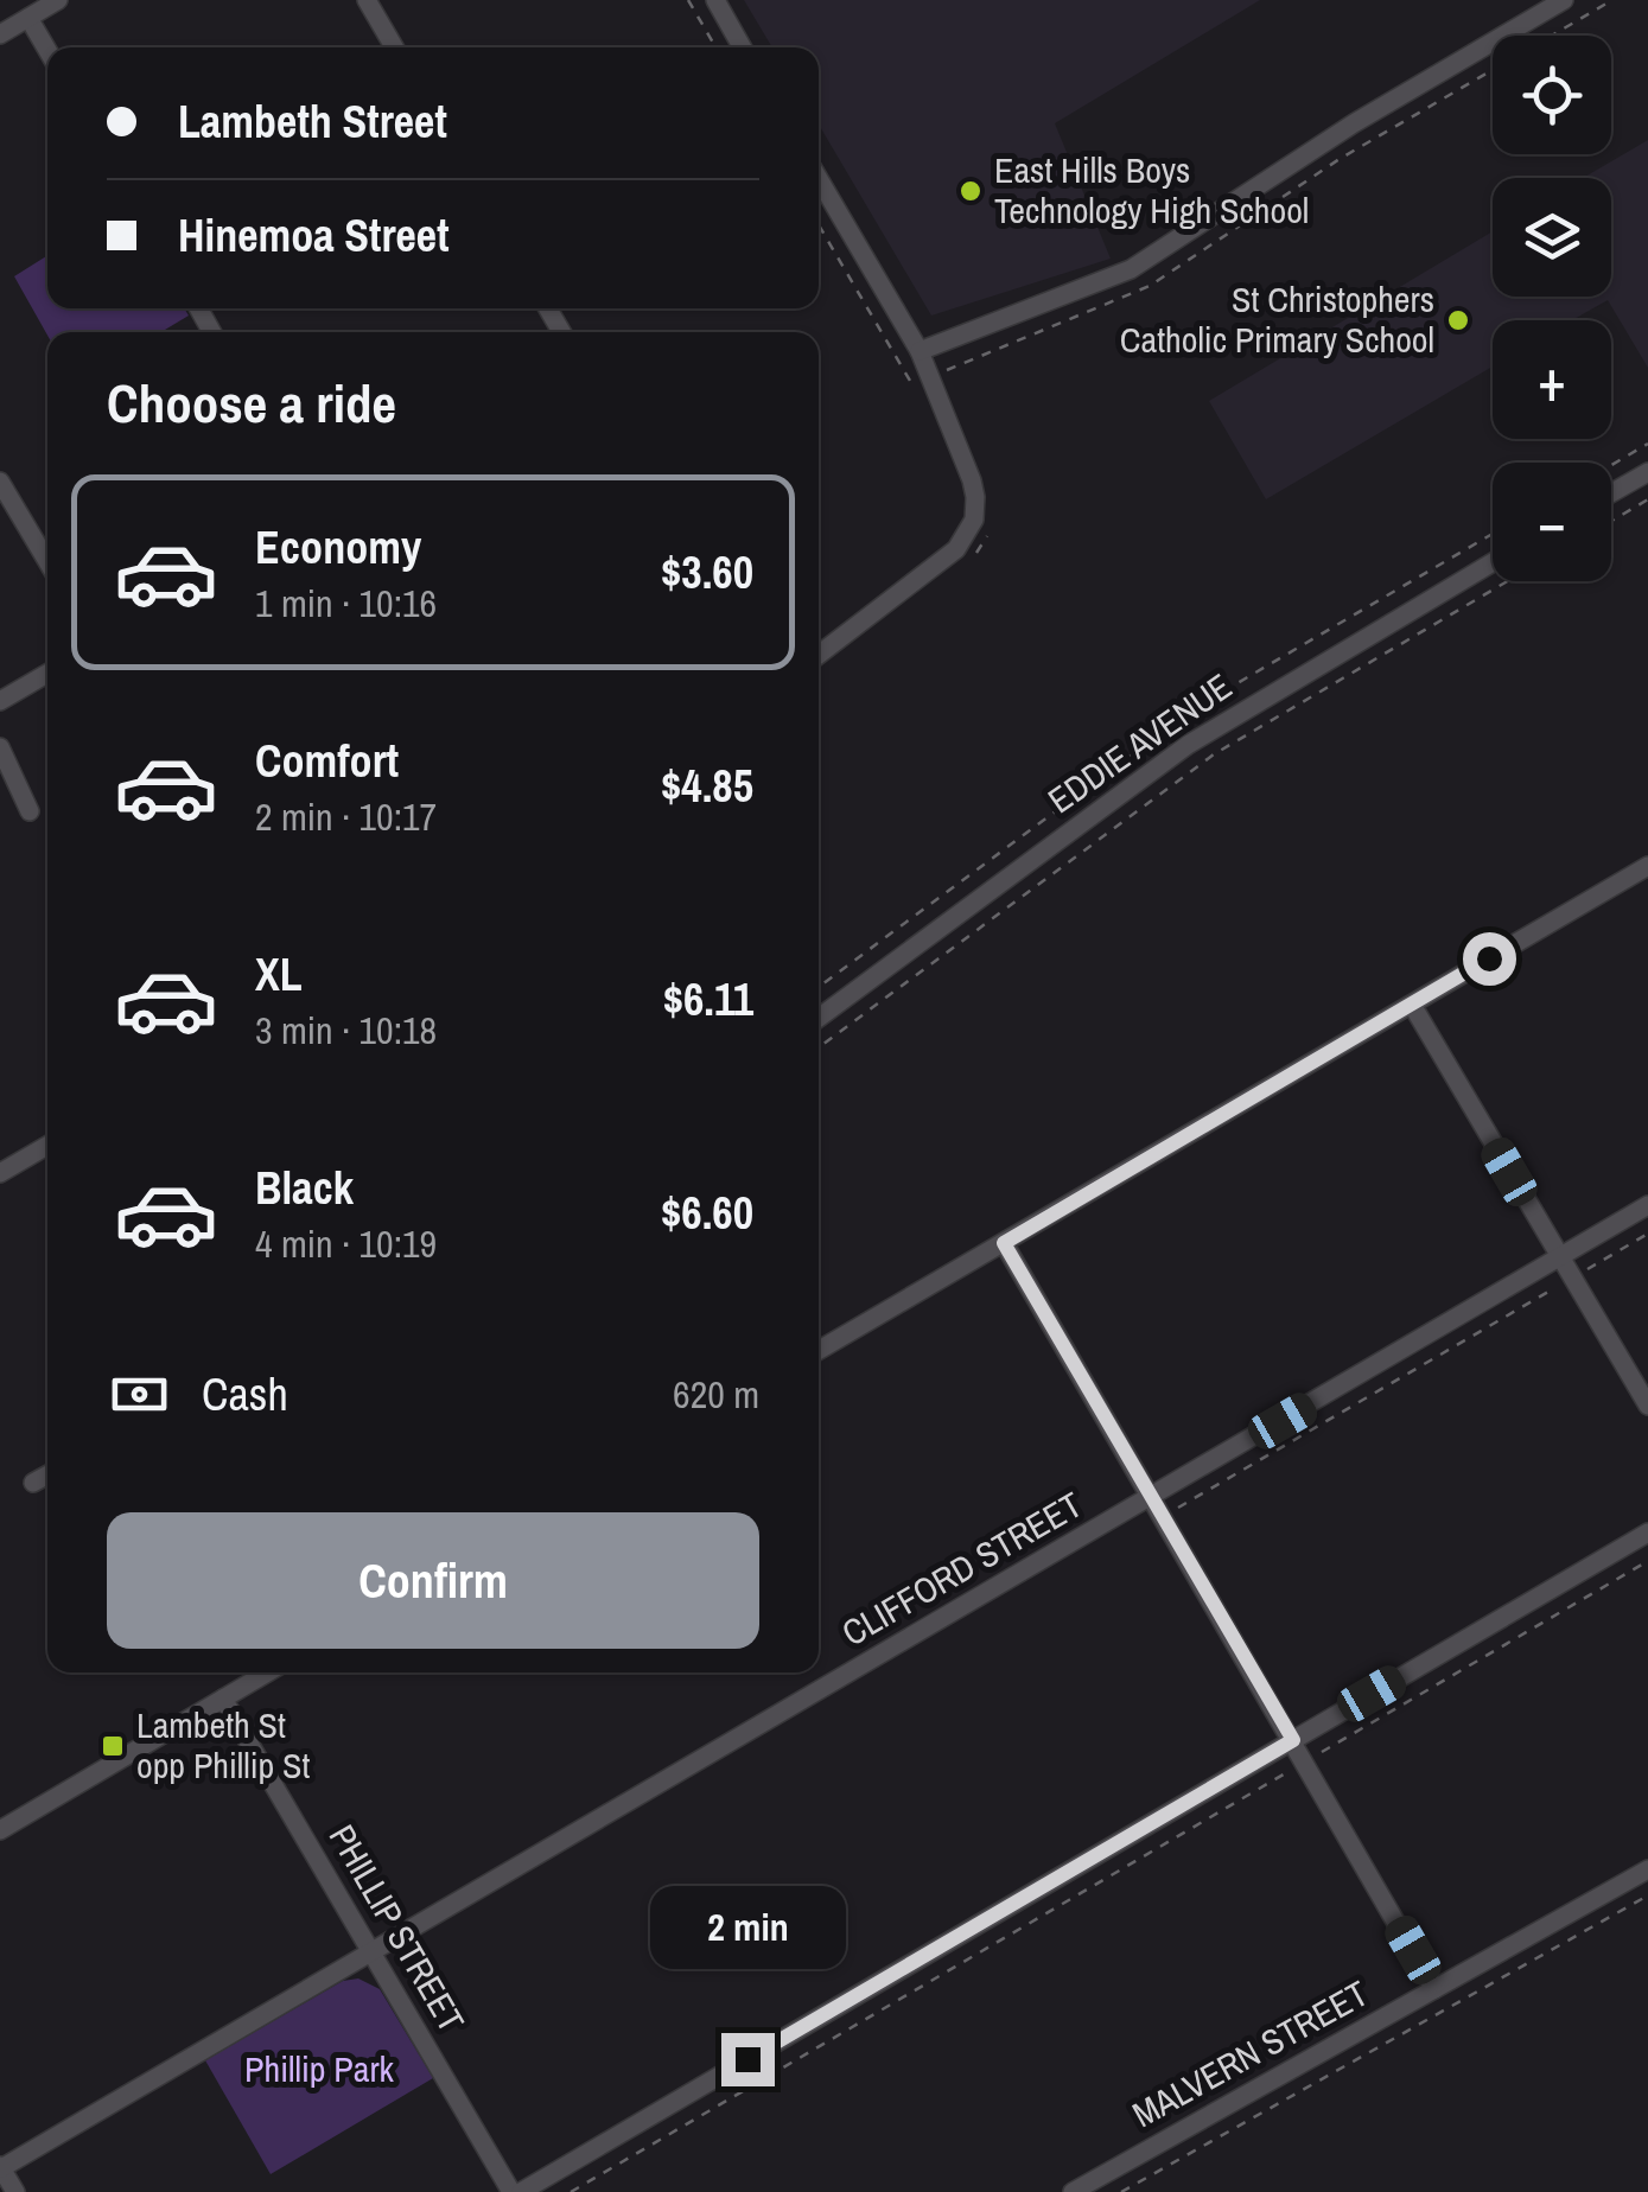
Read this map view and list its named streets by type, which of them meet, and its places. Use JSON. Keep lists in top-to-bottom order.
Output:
{
  "streets": {
    "street": [
      "EDDIE AVENUE",
      "CLIFFORD STREET",
      "PHILLIP STREET",
      "MALVERN STREET"
    ]
  },
  "crossings": [
    ["CLIFFORD STREET", "PHILLIP STREET"]
  ],
  "parks": ["Phillip Park"],
  "places": {
    "other": ["East Hills Boys Technology High School", "St Christophers Catholic Primary School"],
    "transit": ["Lambeth St opp Phillip St"]
  },
  "page": {
    "map_buttons": ["+", "−"],
    "banner": ["Lambeth Street", "Hinemoa Street"],
    "heading": "Choose a ride",
    "list": [
      {
        "name": "Economy",
        "note": "1 min · 10:16",
        "value": "$3.60"
      },
      {
        "name": "Comfort",
        "note": "2 min · 10:17",
        "value": "$4.85"
      },
      {
        "name": "XL",
        "note": "3 min · 10:18",
        "value": "$6.11"
      },
      {
        "name": "Black",
        "note": "4 min · 10:19",
        "value": "$6.60"
      }
    ],
    "pay": ["Cash", "620 m"],
    "buttons": "Confirm",
    "bubble": "2 min"
  }
}
